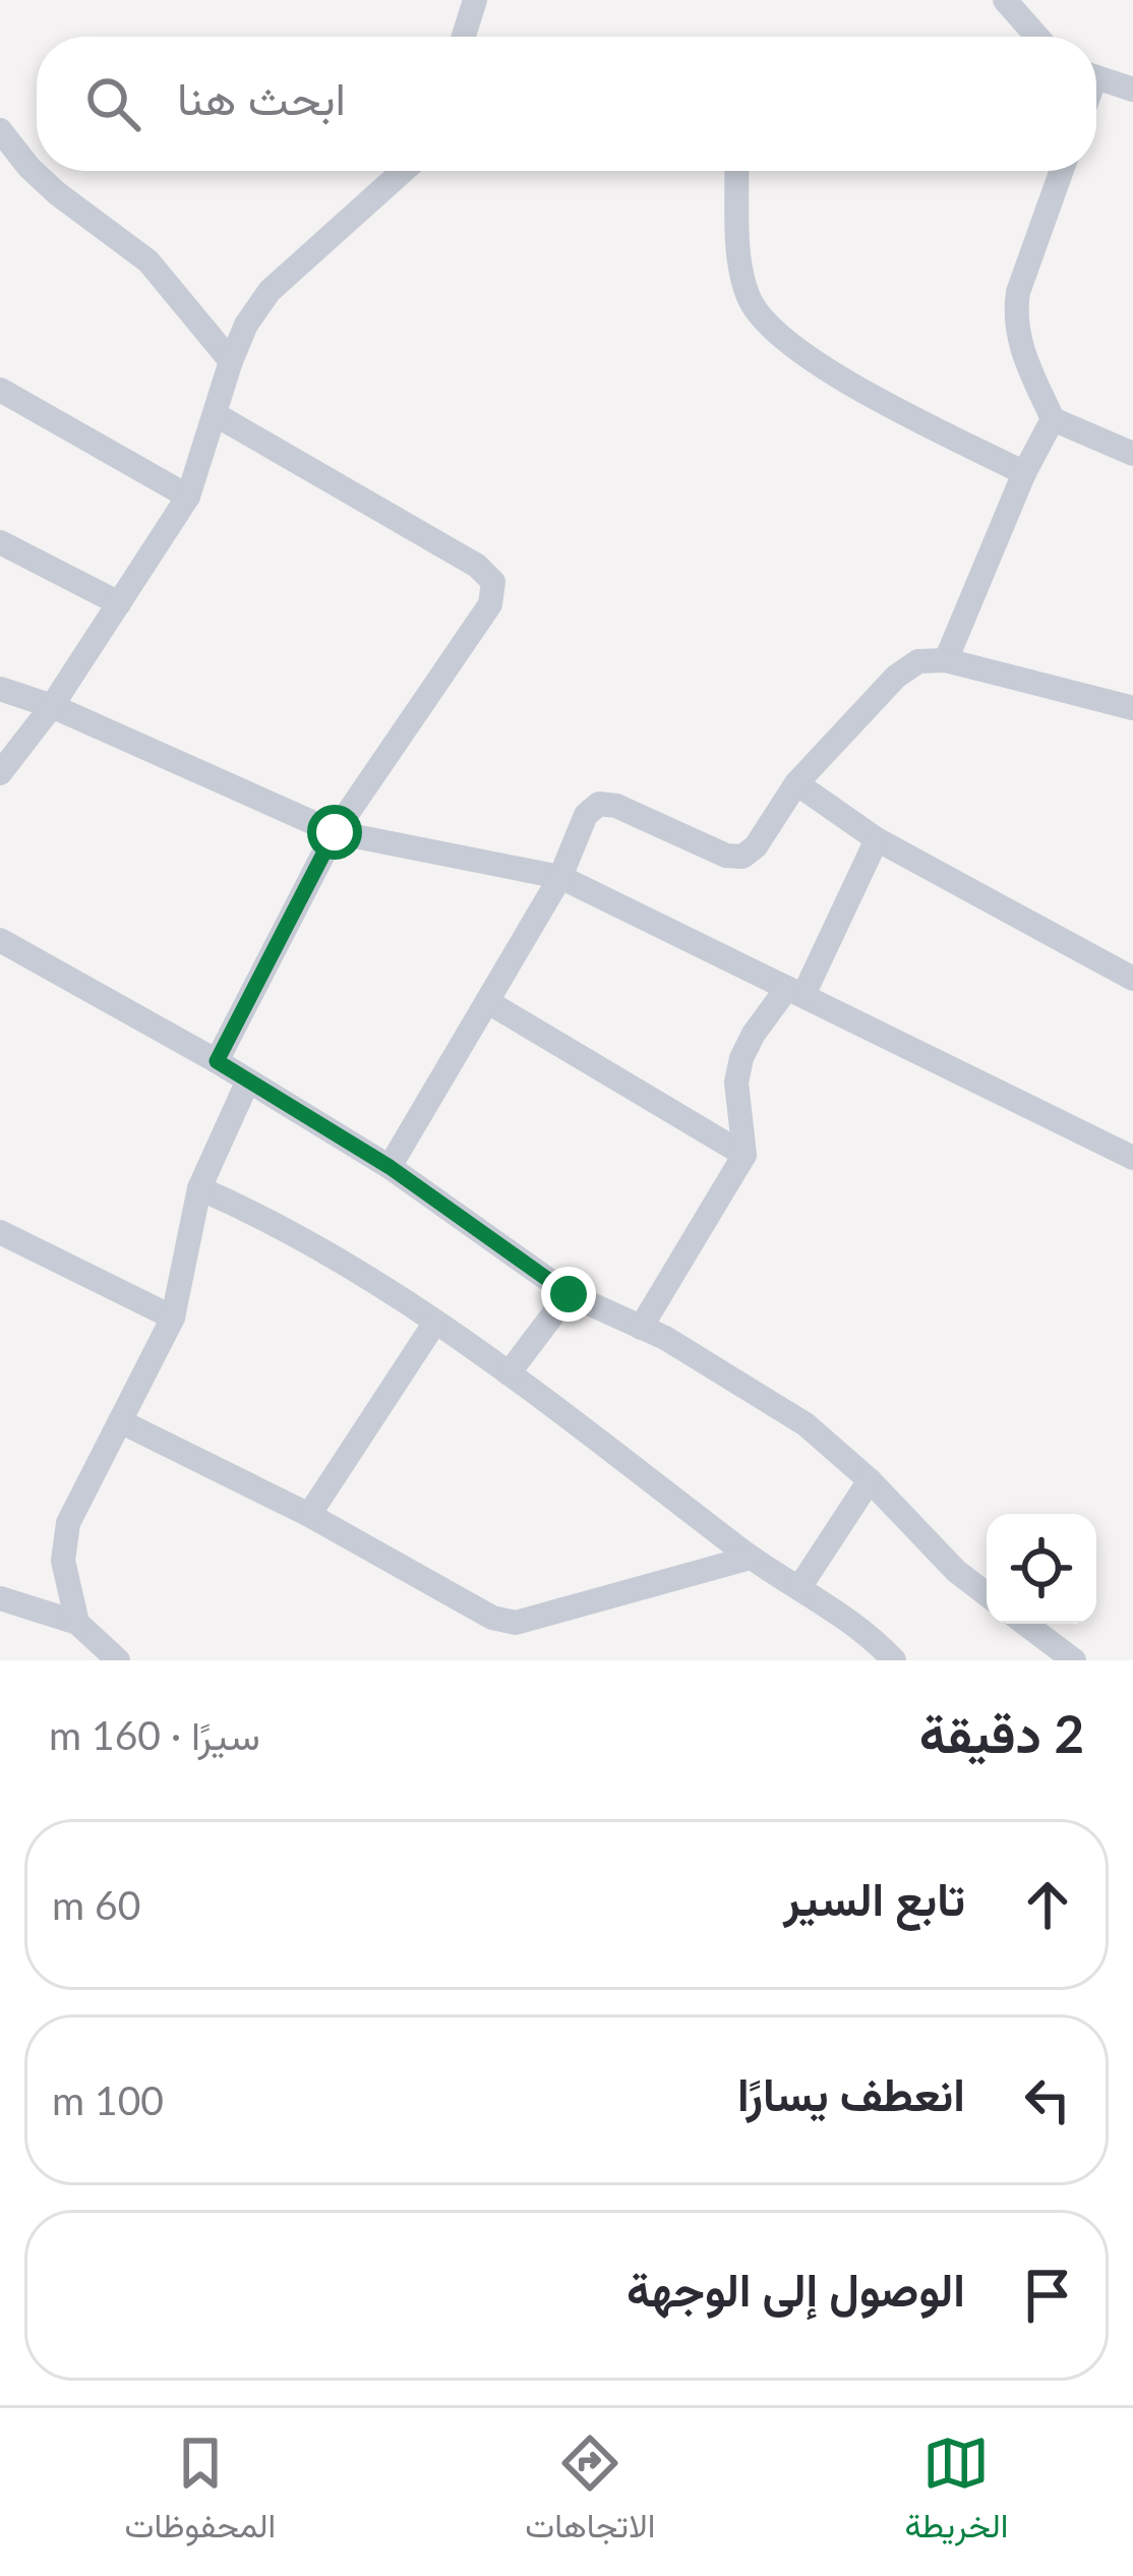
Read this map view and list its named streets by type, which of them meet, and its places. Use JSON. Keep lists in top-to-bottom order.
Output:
{
  "page": {
    "search": "ابحث هنا",
    "heading": ["2 دقيقة", "سيرًا · 160 m"],
    "list": [
      ["تابع السير", "60 m"],
      ["انعطف يسارًا", "100 m"],
      "الوصول إلى الوجهة"
    ],
    "nav": ["الخريطة", "الاتجاهات", "المحفوظات"]
  }
}
